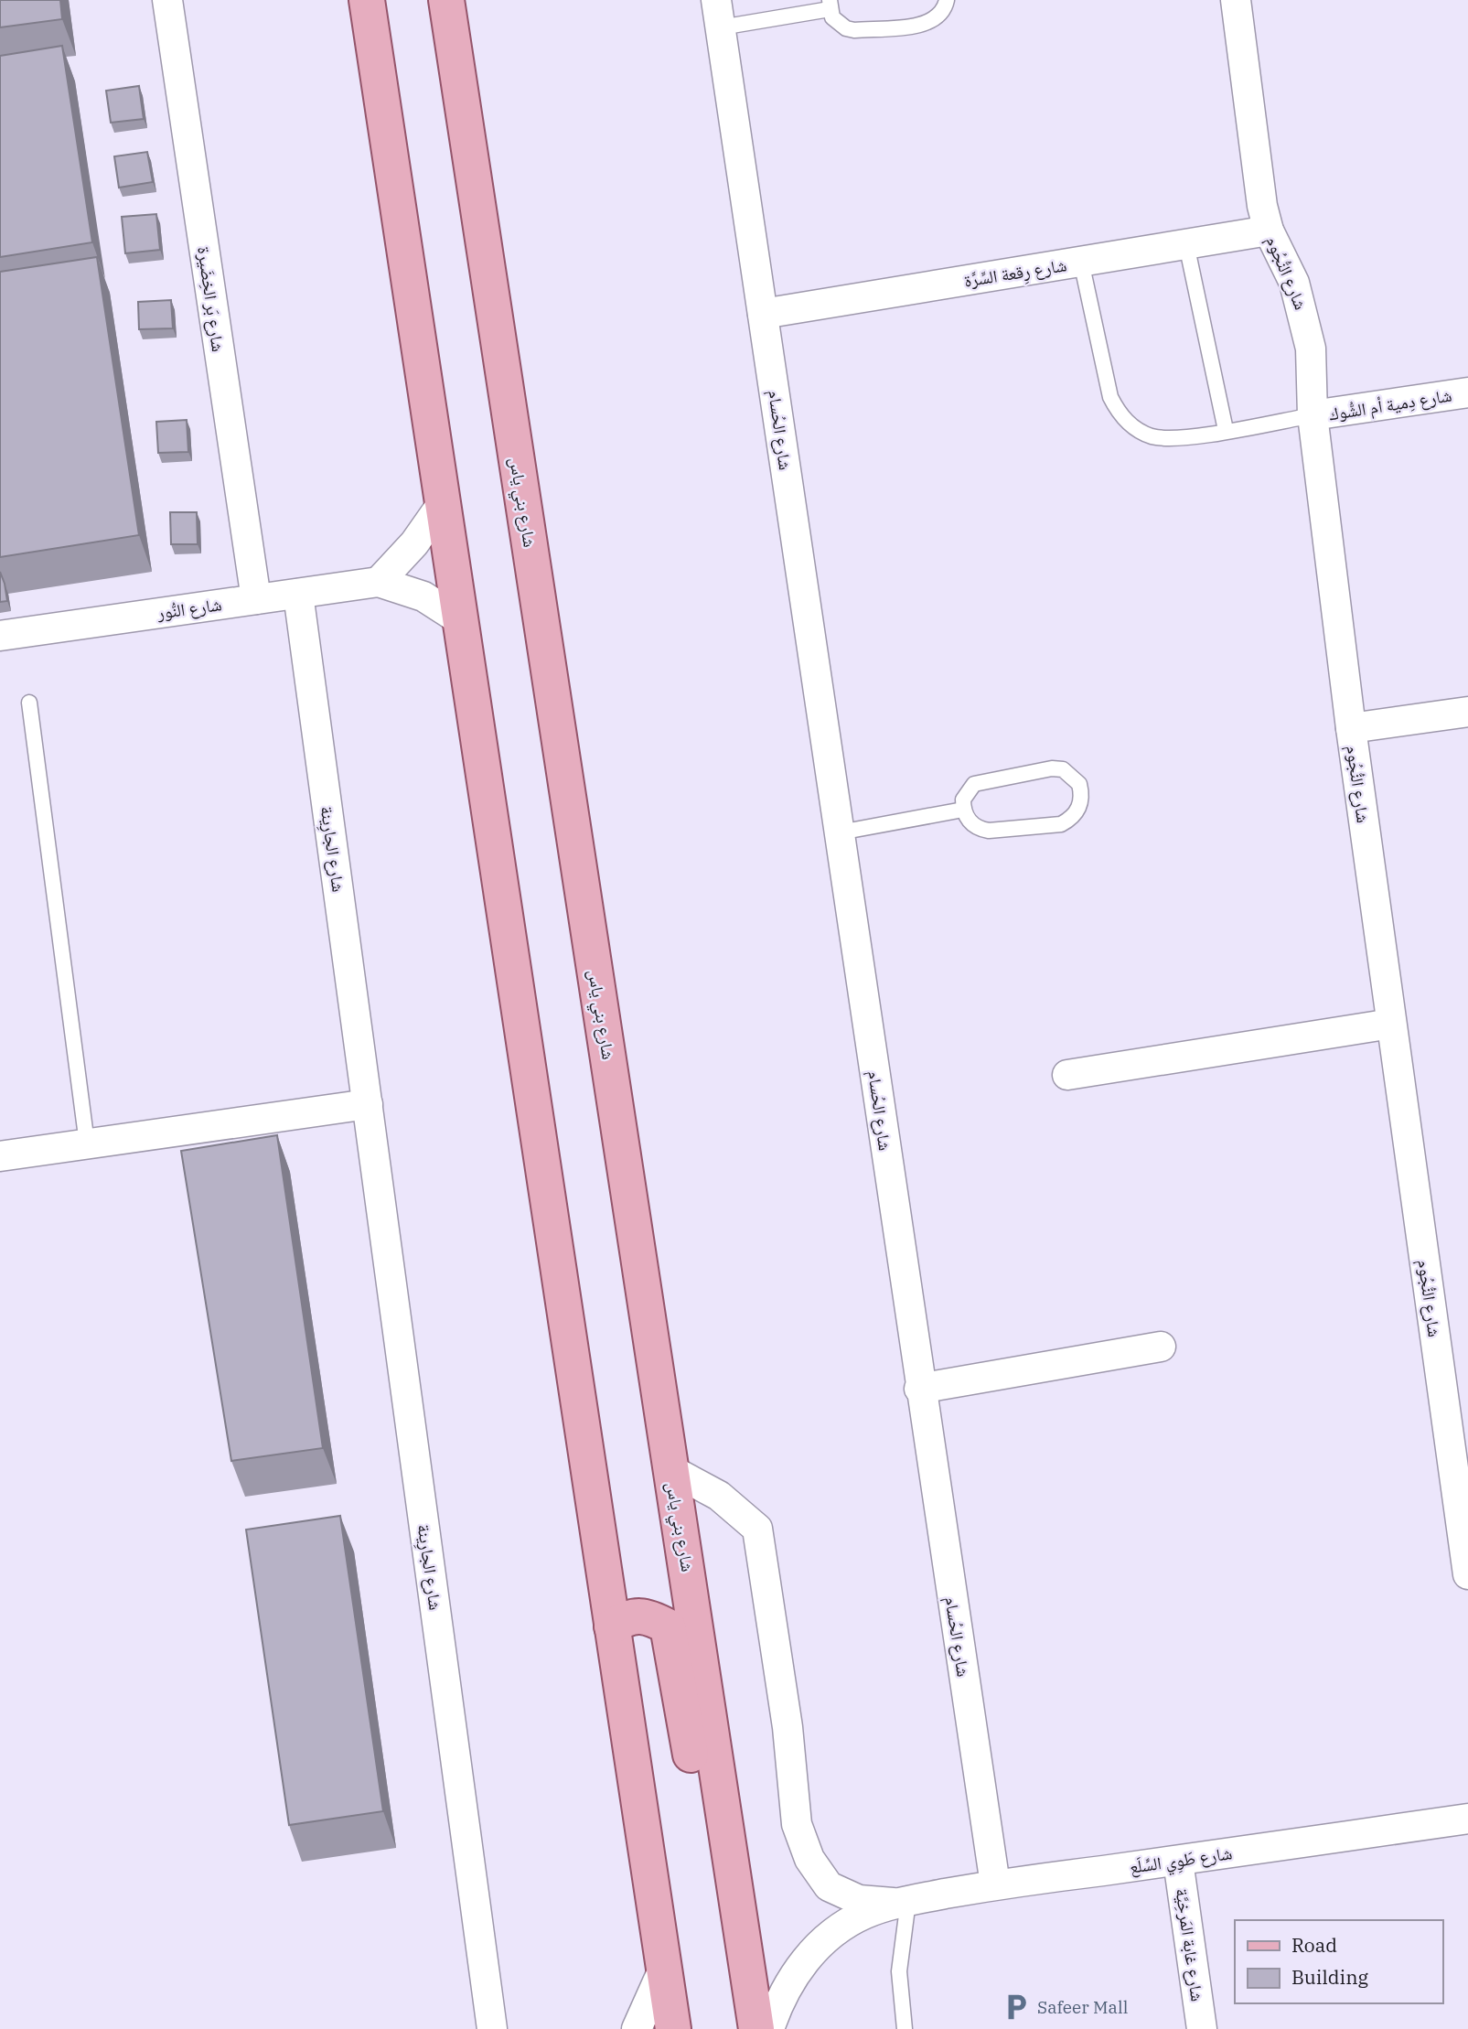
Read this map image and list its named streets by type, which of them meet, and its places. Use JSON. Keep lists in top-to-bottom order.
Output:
{
  "streets": {
    "main road": ["شارع بني ياس"],
    "street": [
      "شارع رِقعة السِّرَّة",
      "شارع النُّجُوم",
      "شارع بَر الخِضَيرة",
      "شارع دِمية أم الشُّوك",
      "شارع الحُسام",
      "شارع النُّور",
      "شارع الجارِينة",
      "شارع طَوِي السِّلَع",
      "شارع غابة المَرخِيَّة"
    ]
  },
  "crossings": [
    ["شارع رِقعة السِّرَّة", "شارع النُّجُوم"],
    ["شارع رِقعة السِّرَّة", "شارع الحُسام"],
    ["شارع النُّجُوم", "شارع دِمية أم الشُّوك"],
    ["شارع بَر الخِضَيرة", "شارع النُّور"],
    ["شارع الحُسام", "شارع طَوِي السِّلَع"],
    ["شارع بني ياس", "شارع طَوِي السِّلَع"],
    ["شارع النُّور", "شارع الجارِينة"],
    ["شارع طَوِي السِّلَع", "شارع غابة المَرخِيَّة"]
  ],
  "places": {
    "parking": ["Safeer Mall"]
  },
  "legend": ["Road", "Building"]
}
